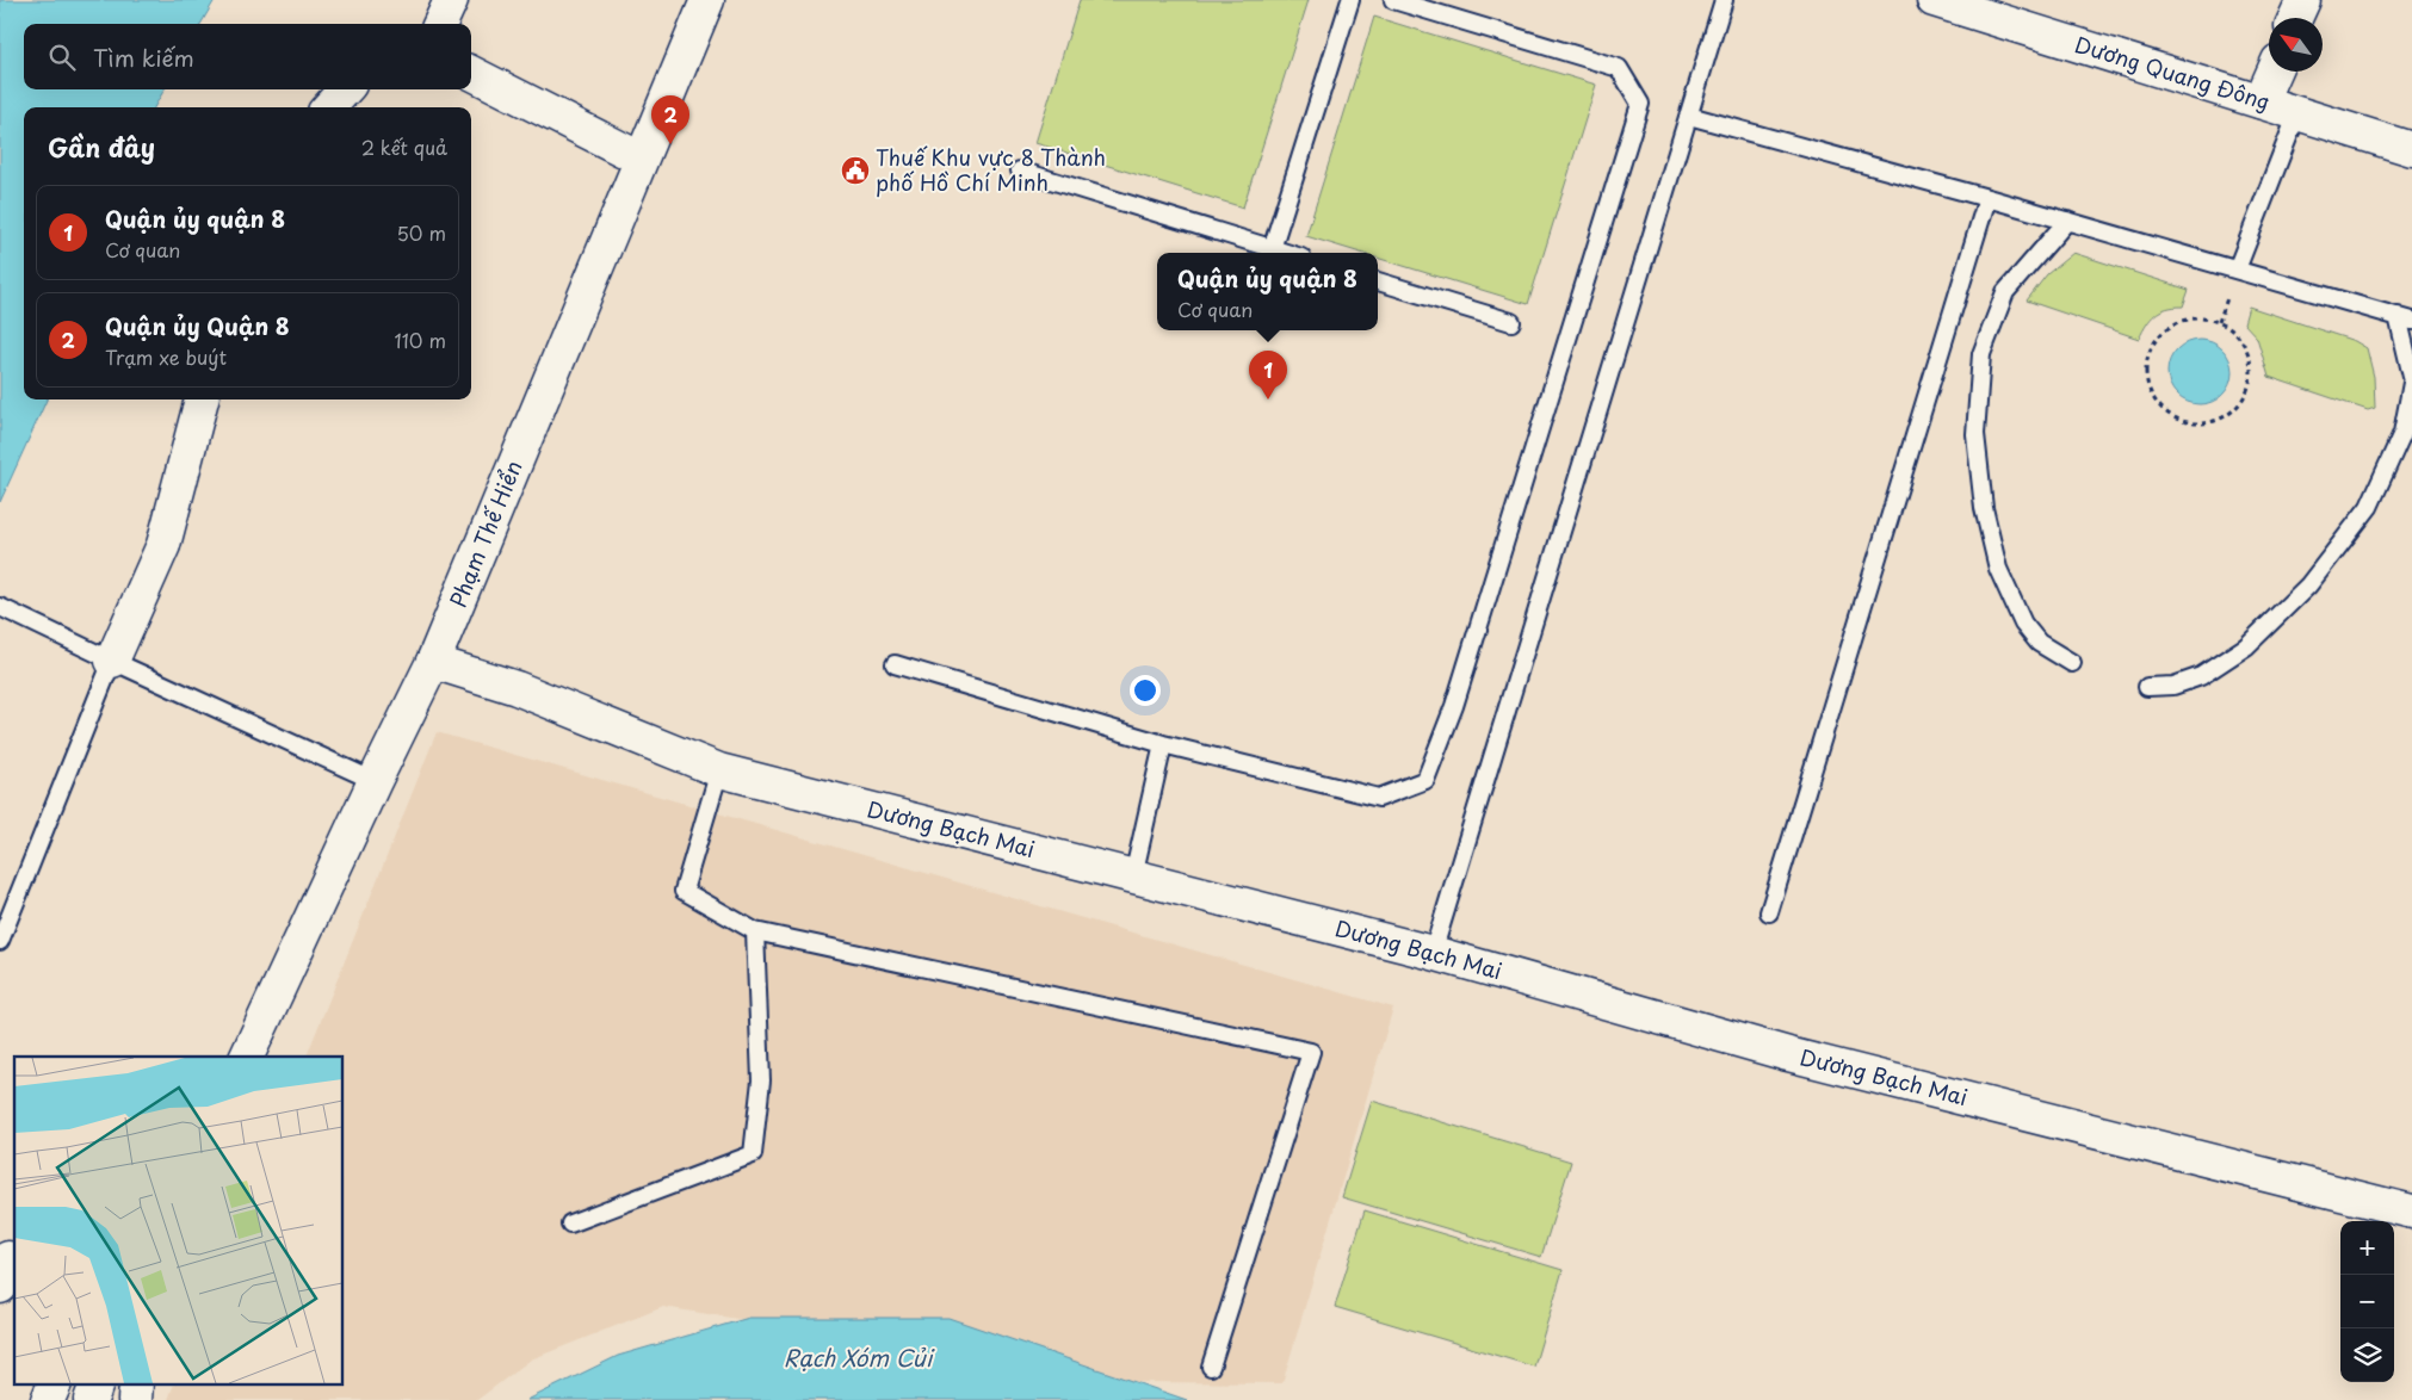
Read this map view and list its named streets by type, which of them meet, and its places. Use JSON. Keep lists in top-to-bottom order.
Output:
{
  "streets": {
    "street": ["Dương Quang Đông", "Phạm Thế Hiển", "Dương Bạch Mai"]
  },
  "crossings": [
    ["Phạm Thế Hiển", "Dương Bạch Mai"]
  ],
  "water": ["Rạch Xóm Củi"],
  "places": {
    "public building": ["Thuế Khu vực 8 Thành phố Hồ Chí Minh"]
  },
  "north": "top left",
  "page": {
    "search": "Tìm kiếm",
    "pins": ["2", "1"],
    "heading": ["Gần đây", "2 kết quả"],
    "list": [
      {
        "mark": "1",
        "name": "Quận ủy quận 8",
        "note": "Cơ quan",
        "value": "50 m"
      },
      {
        "mark": "2",
        "name": "Quận ủy Quận 8",
        "note": "Trạm xe buýt",
        "value": "110 m"
      }
    ],
    "popup": ["Quận ủy quận 8", "Cơ quan"],
    "map_buttons": ["+", "−"]
  }
}
